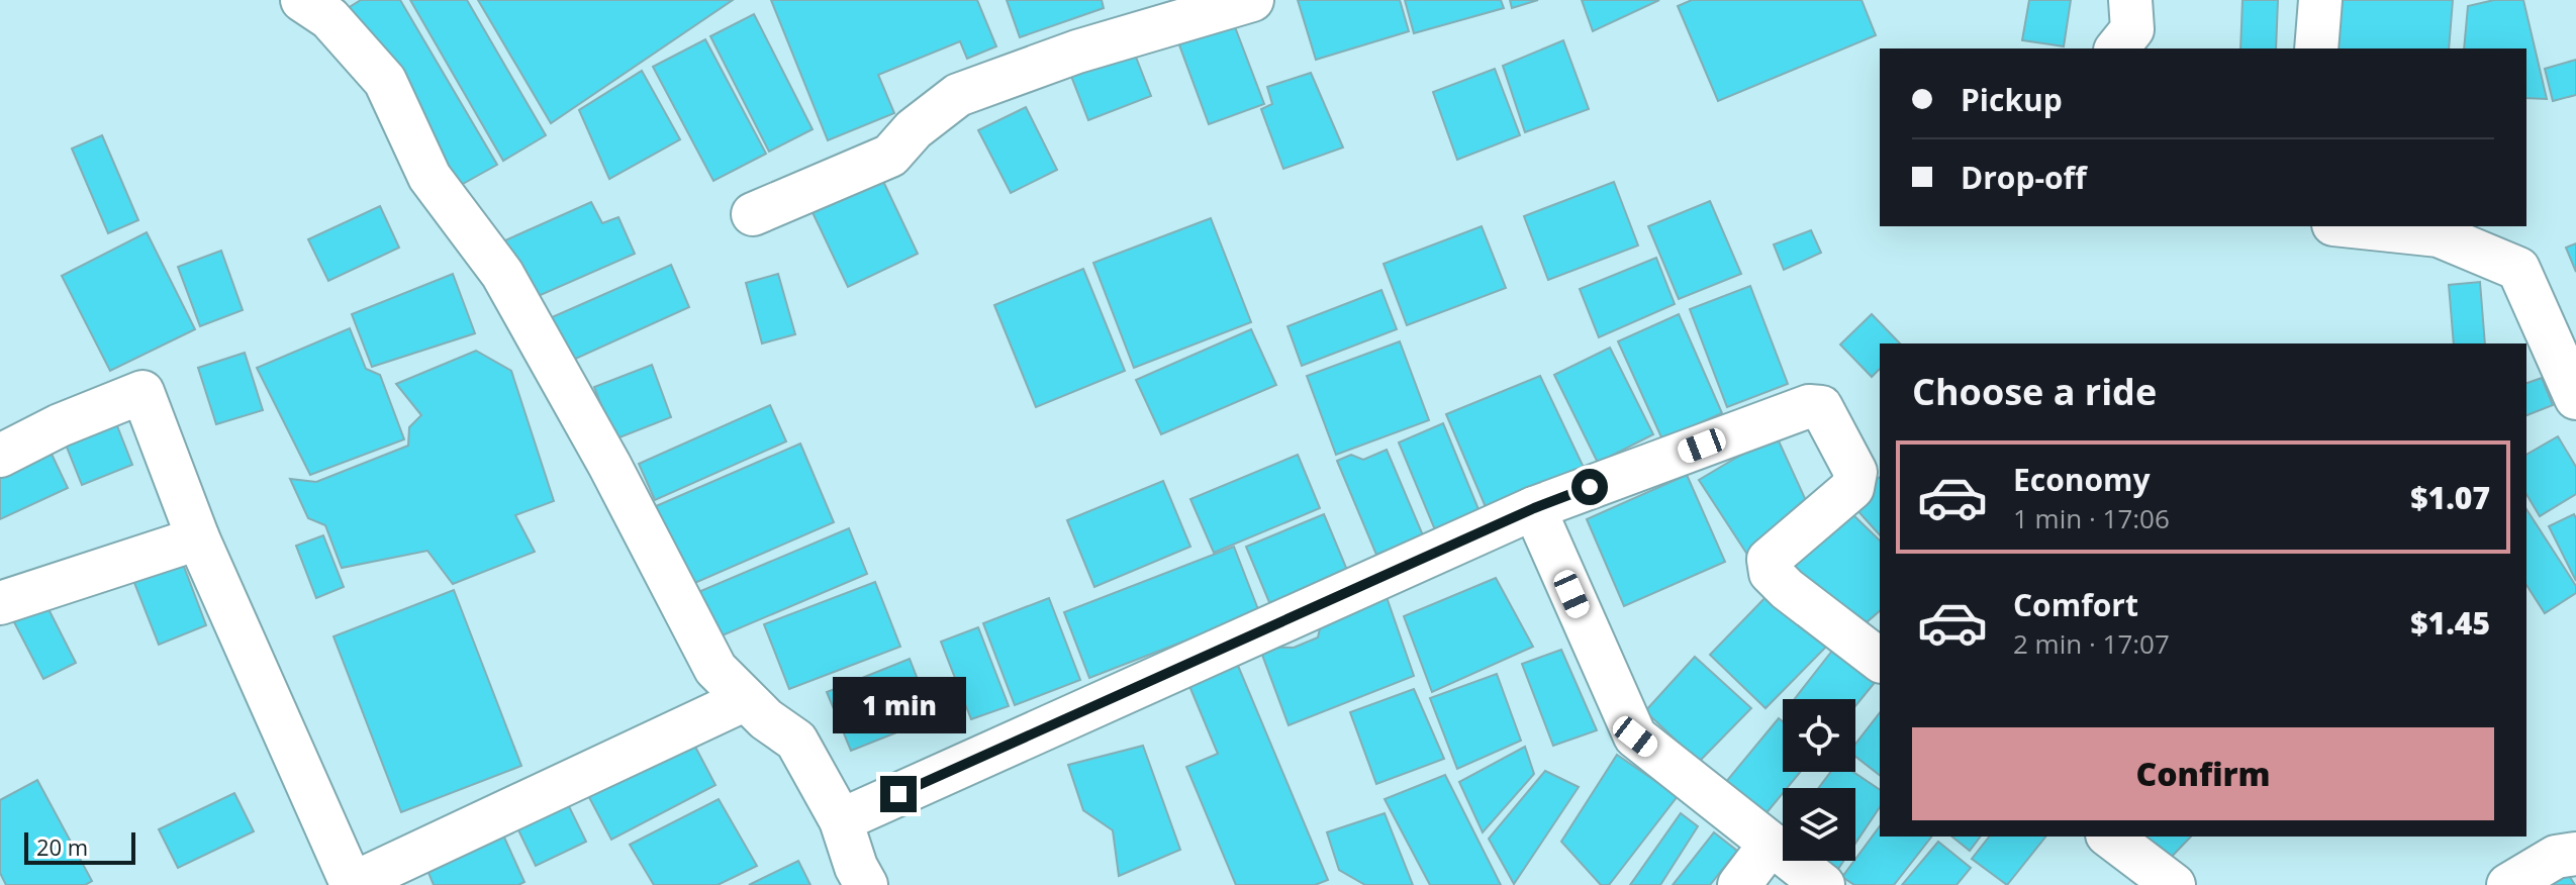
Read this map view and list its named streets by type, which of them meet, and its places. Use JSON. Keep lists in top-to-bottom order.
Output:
{
  "scale_bar": "20 m",
  "page": {
    "banner": ["Pickup", "Drop-off"],
    "heading": "Choose a ride",
    "list": [
      {
        "name": "Economy",
        "note": "1 min · 17:06",
        "value": "$1.07"
      },
      {
        "name": "Comfort",
        "note": "2 min · 17:07",
        "value": "$1.45"
      }
    ],
    "bubble": "1 min",
    "buttons": "Confirm",
    "scale": "20 m"
  }
}
